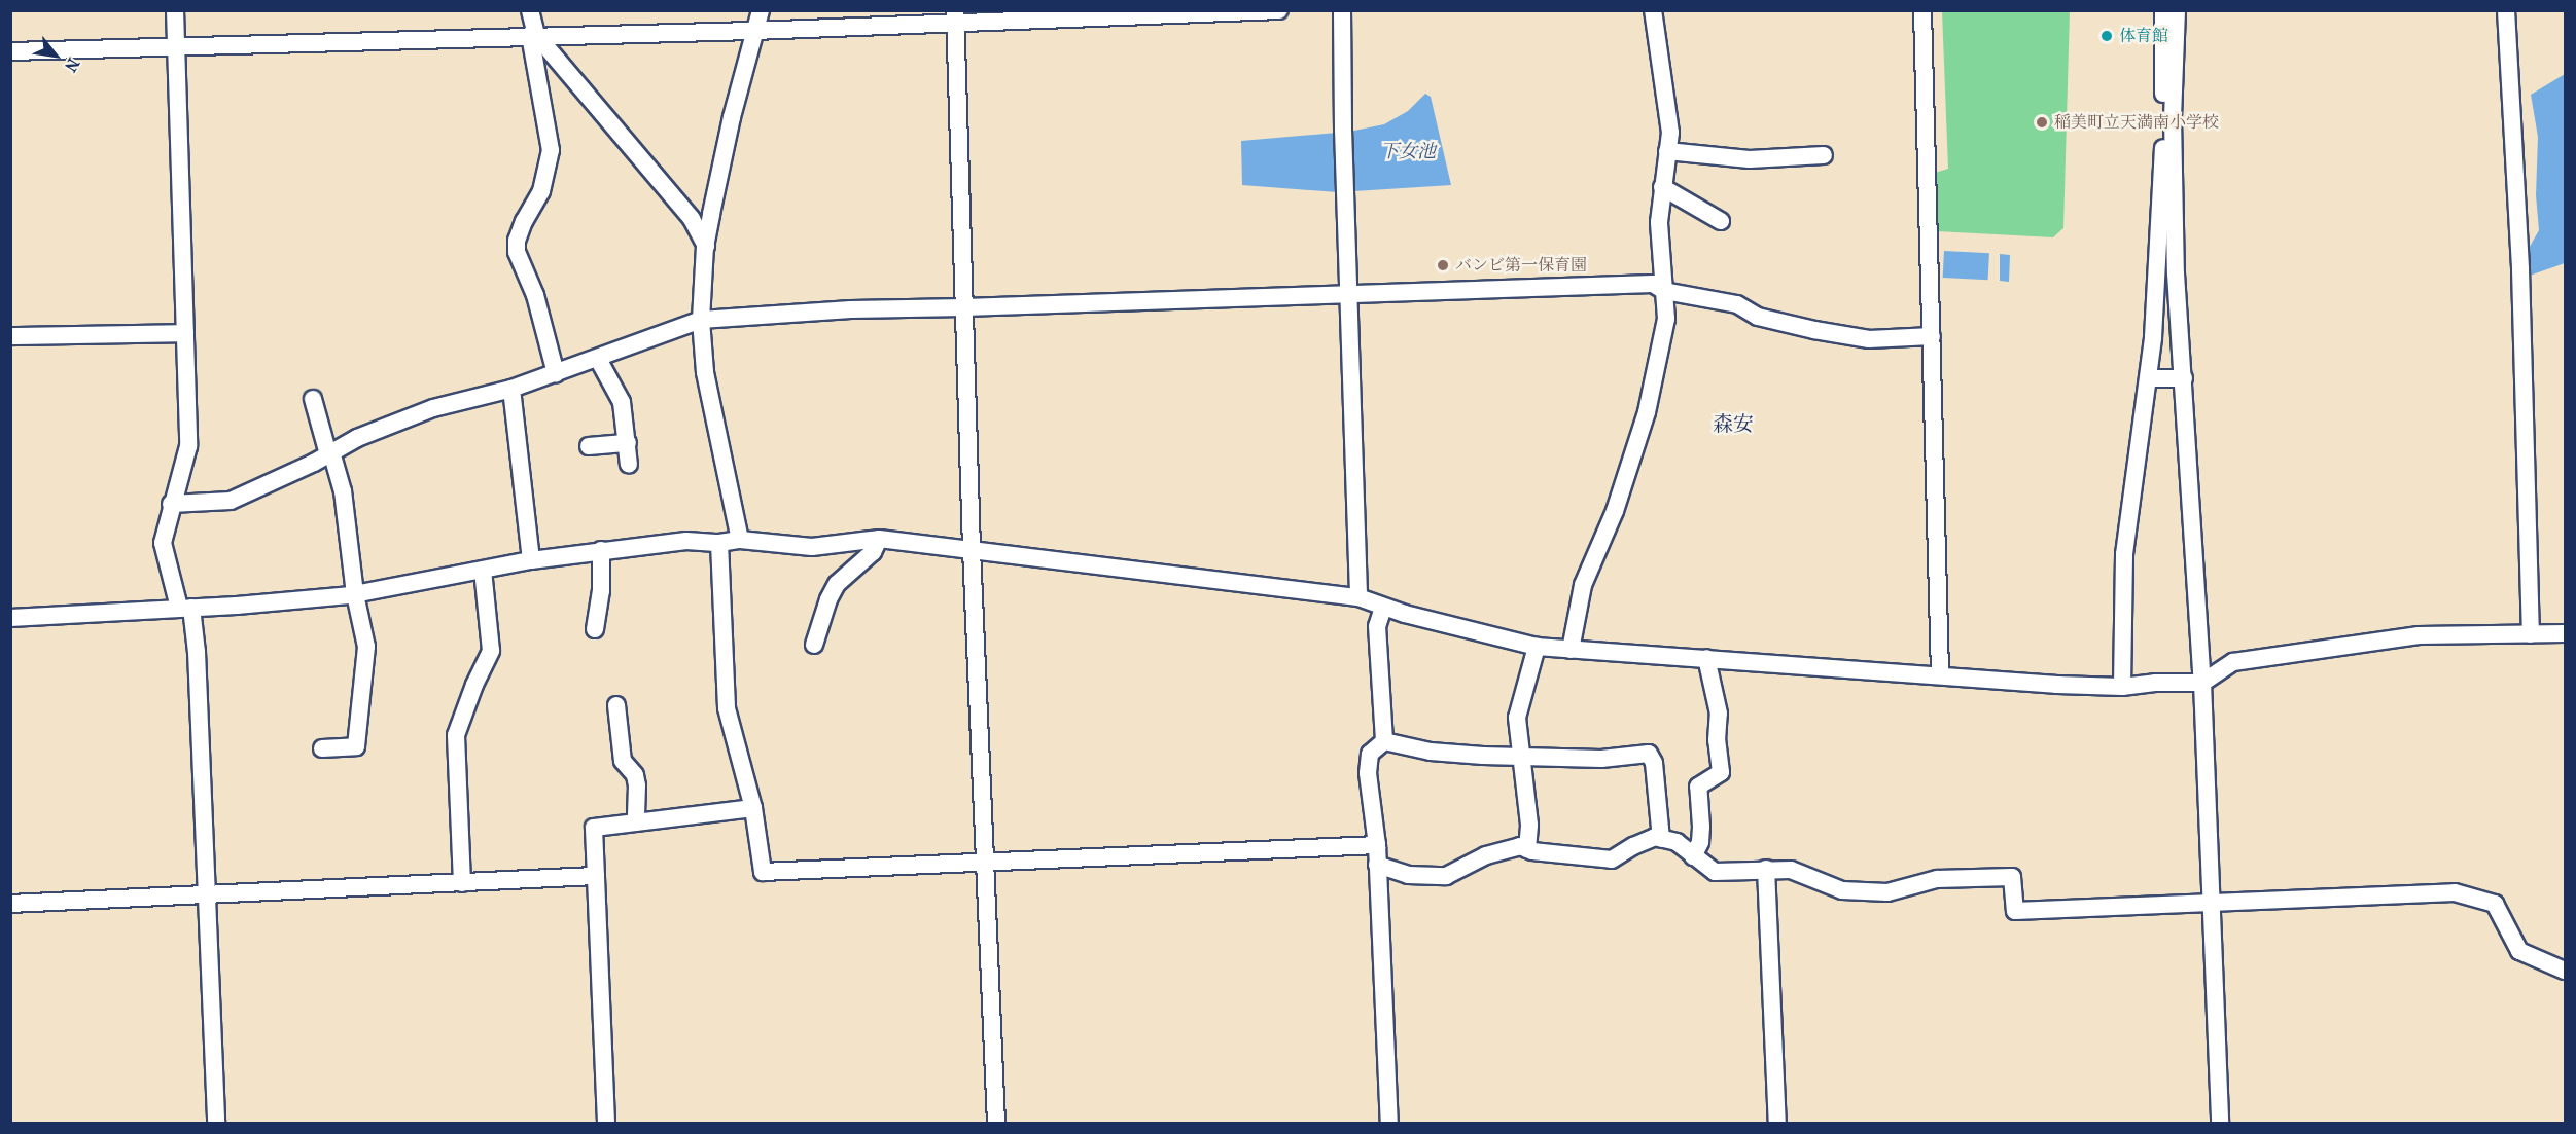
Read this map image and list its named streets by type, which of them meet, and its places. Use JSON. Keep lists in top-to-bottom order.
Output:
{
  "districts": ["森安"],
  "water": ["下女池"],
  "places": ["体育館", "稲美町立天満南小学校", "バンビ第一保育園"],
  "north": "bottom right"
}
